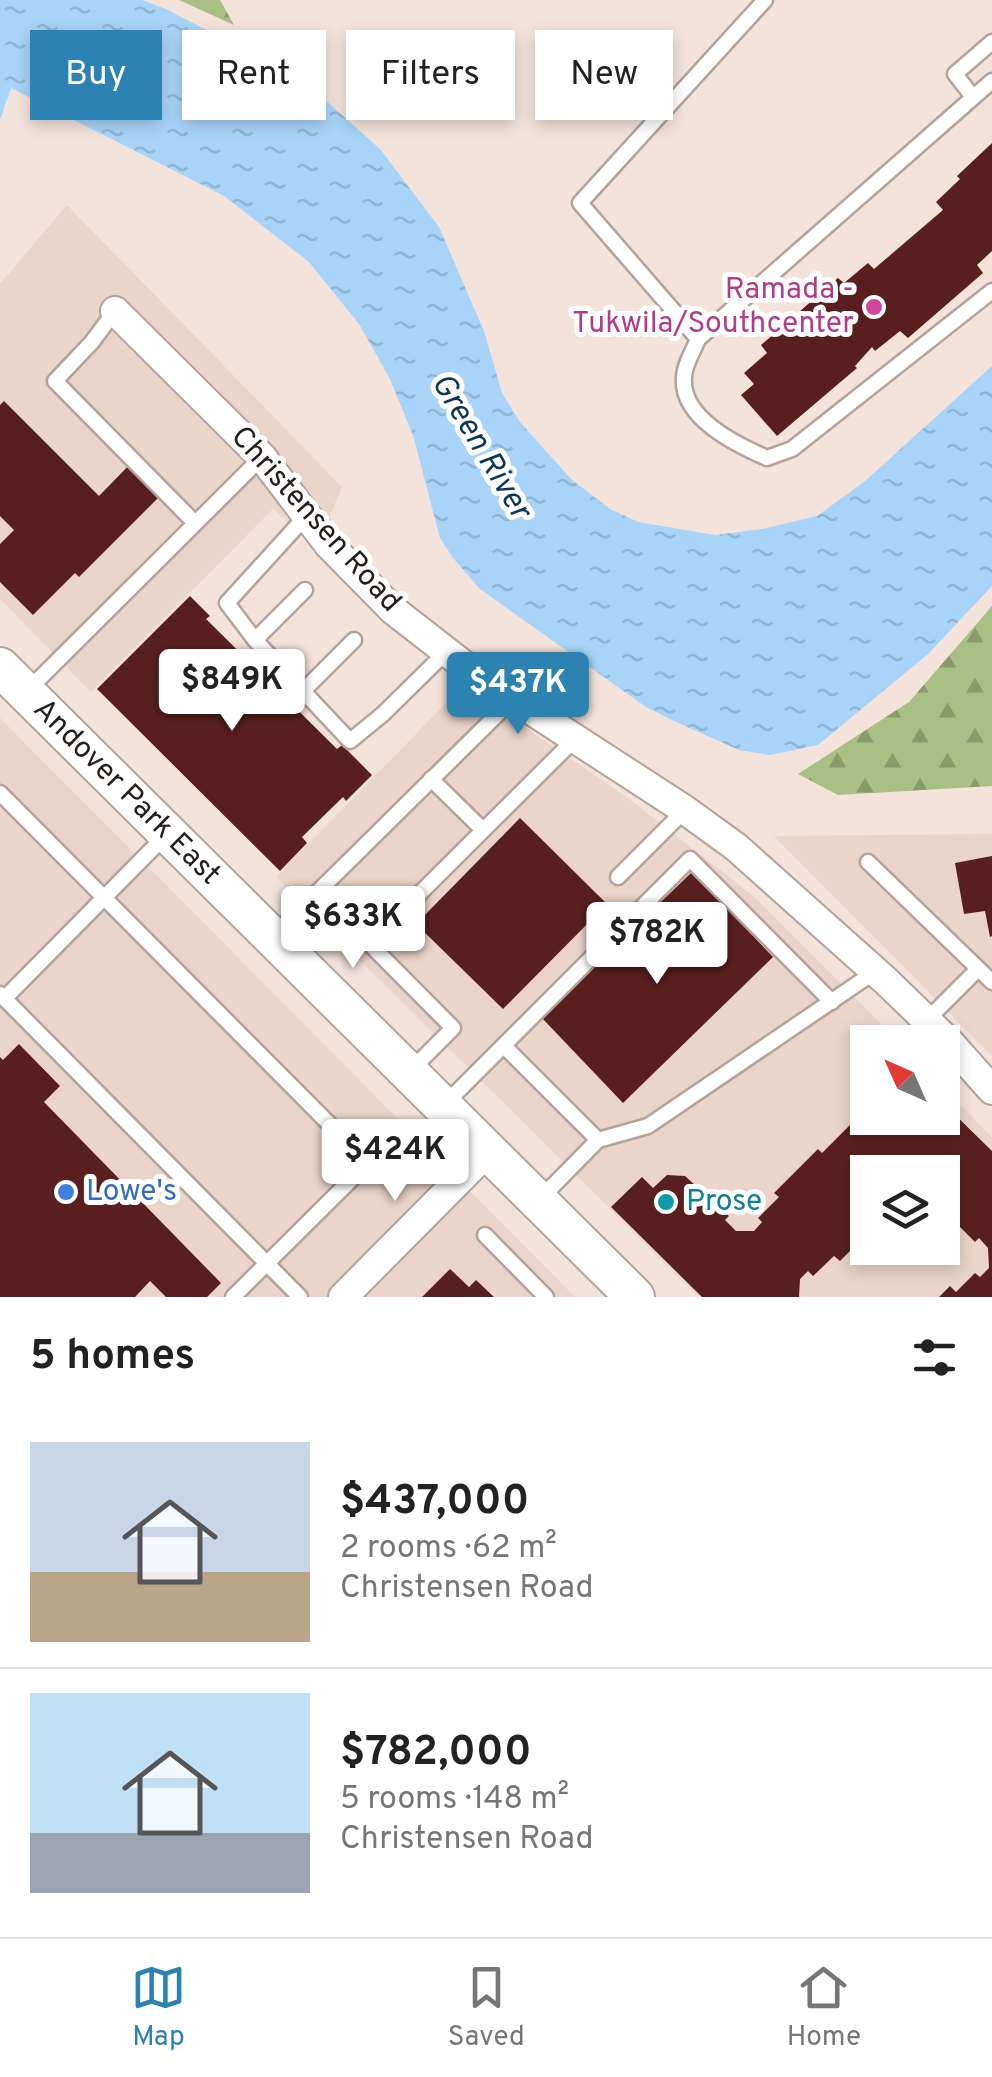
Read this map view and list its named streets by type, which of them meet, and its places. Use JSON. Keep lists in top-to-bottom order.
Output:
{
  "streets": {
    "street": ["Christensen Road", "Andover Park East"]
  },
  "water": ["Green River"],
  "places": ["Ramada - Tukwila/Southcenter", "Lowe's", "Prose"],
  "north": "top left",
  "page": {
    "chip": [
      "Buy",
      "Rent",
      "Filters",
      "New"
    ],
    "price": [
      "$849K",
      "$437K",
      "$633K",
      "$782K",
      "$424K"
    ],
    "heading": "5 homes",
    "list": [
      {
        "name": "$437,000",
        "note": "2 rooms · 62 m² · Christensen Road"
      },
      {
        "name": "$782,000",
        "note": "5 rooms · 148 m² · Christensen Road"
      }
    ],
    "tabs": ["Map", "Saved", "Home"]
  }
}
